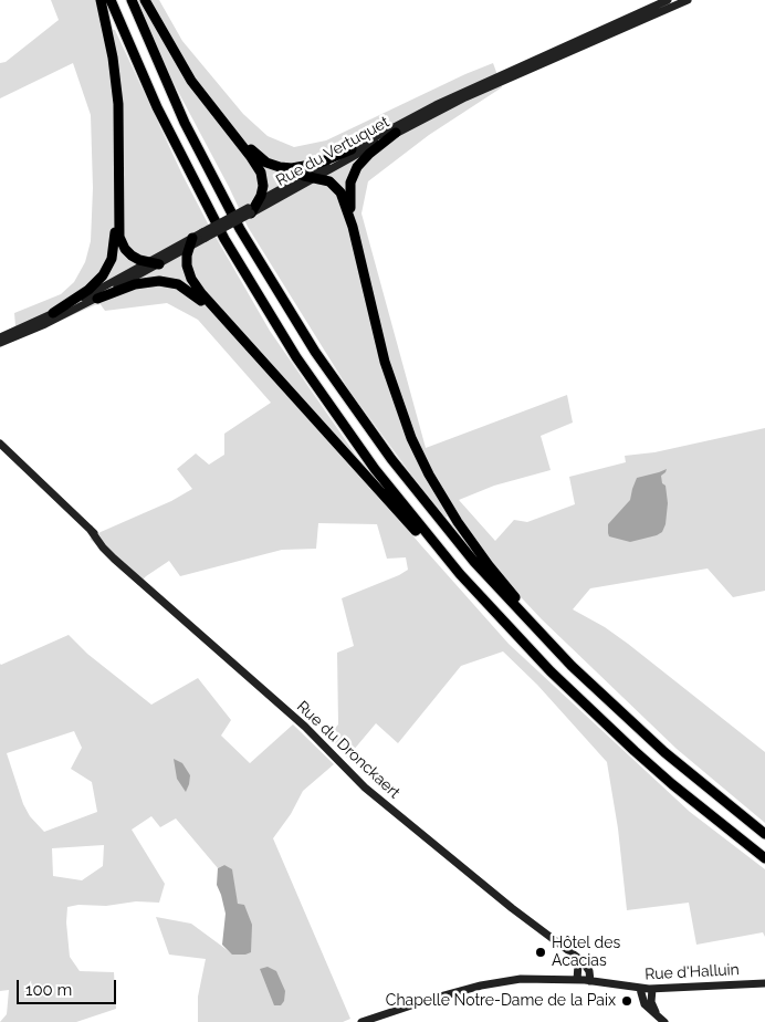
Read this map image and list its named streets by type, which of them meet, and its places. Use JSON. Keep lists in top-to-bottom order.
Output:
{
  "streets": {
    "street": ["Rue du Vertuquet", "Rue du Dronckaert", "Rue d'Halluin"]
  },
  "crossings": [
    ["Rue du Dronckaert", "Rue d'Halluin"]
  ],
  "places": ["Hôtel des Acacias", "Chapelle Notre-Dame de la Paix"],
  "scale_bar": "100 m"
}
